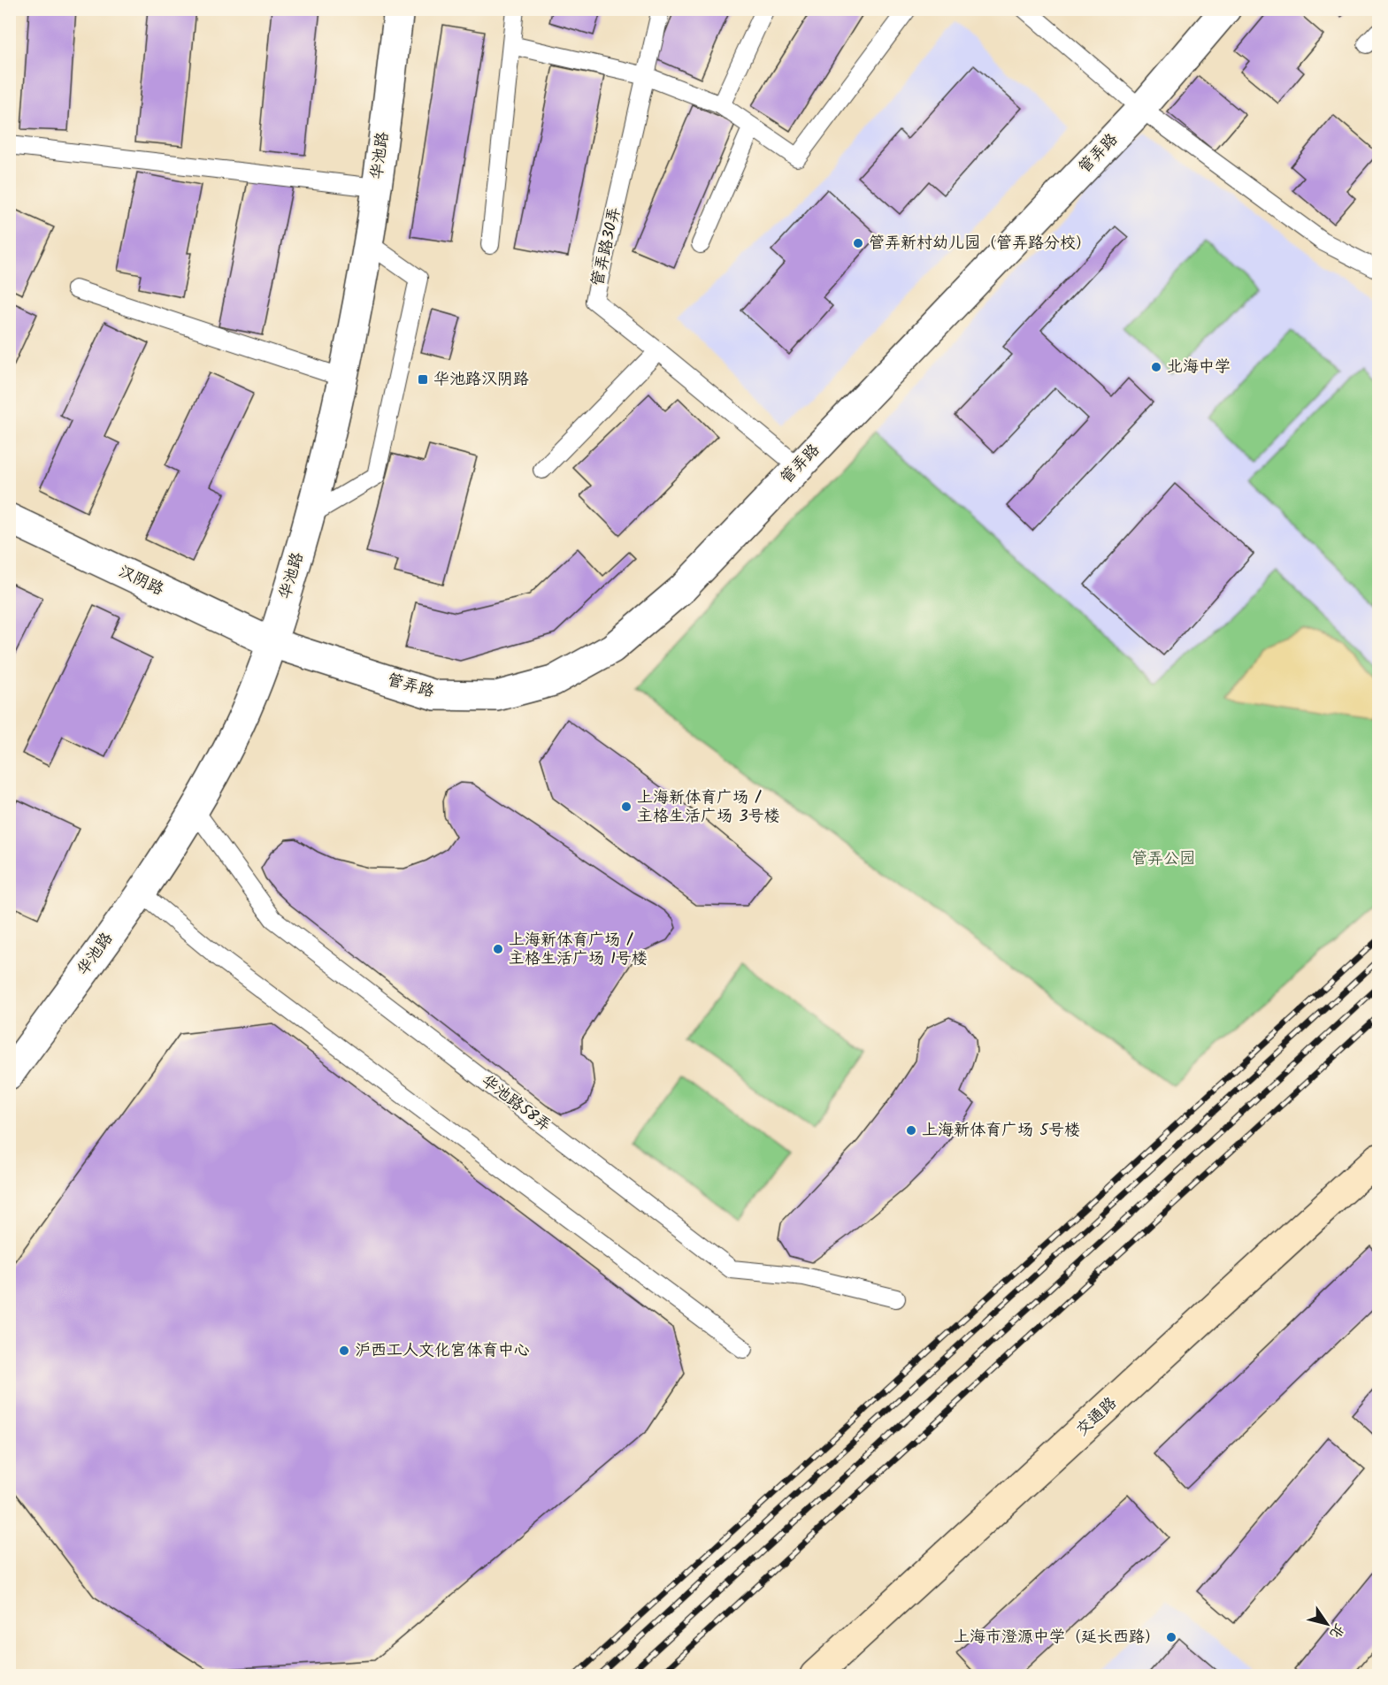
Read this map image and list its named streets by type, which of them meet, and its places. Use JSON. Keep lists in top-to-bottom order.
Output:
{
  "streets": {
    "main road": ["交通路"],
    "street": ["管弄路", "华池路", "汉阴路"],
    "lane": ["管弄路30弄", "华池路58弄"]
  },
  "crossings": [
    ["管弄路", "华池路"],
    ["管弄路", "汉阴路"],
    ["华池路", "汉阴路"],
    ["华池路", "华池路58弄"]
  ],
  "parks": ["管弄公园"],
  "places": {
    "other": [
      "管弄新村幼儿园（管弄路分校）",
      "北海中学",
      "上海新体育广场 / 主格生活广场 3号楼",
      "上海新体育广场 / 主格生活广场 1号楼",
      "上海新体育广场 5号楼",
      "沪西工人文化宫体育中心",
      "上海市澄源中学（延长西路）"
    ],
    "transit": ["华池路汉阴路"]
  },
  "north": "bottom right"
}
